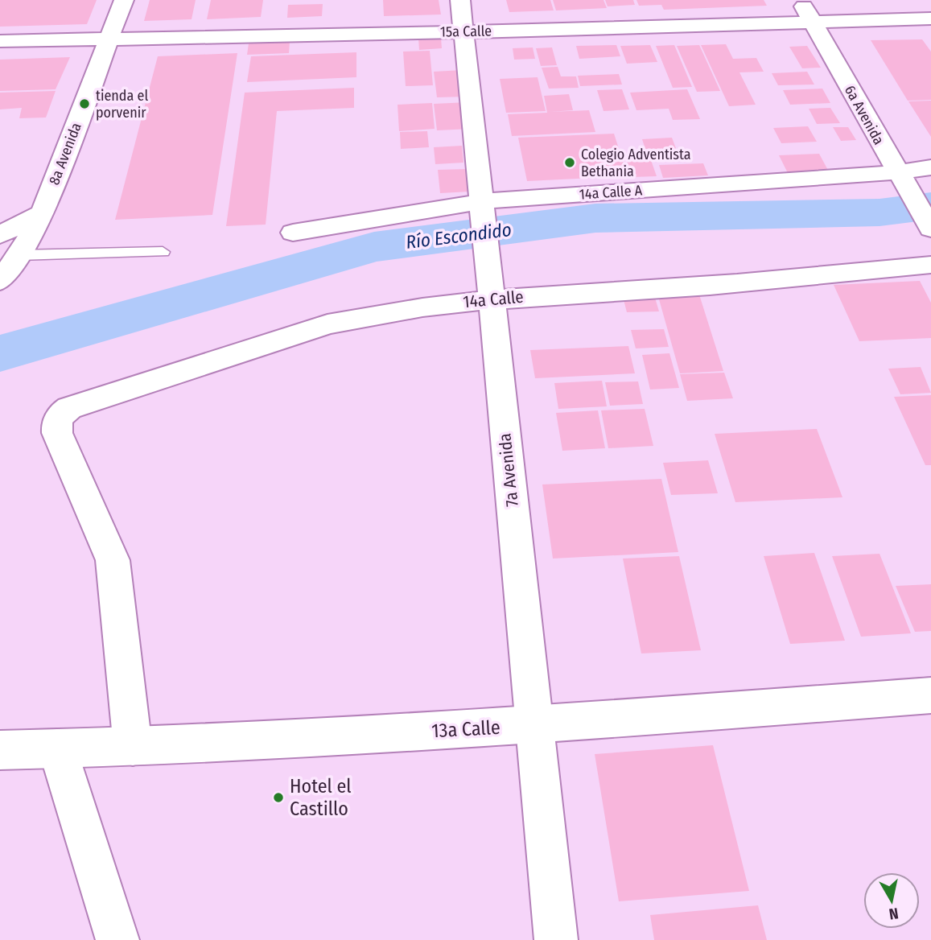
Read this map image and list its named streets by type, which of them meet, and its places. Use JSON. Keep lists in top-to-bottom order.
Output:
{
  "streets": {
    "street": [
      "15a Calle",
      "6a Avenida",
      "8a Avenida",
      "14a Calle A",
      "14a Calle",
      "7a Avenida",
      "13a Calle"
    ]
  },
  "crossings": [
    ["15a Calle", "6a Avenida"],
    ["15a Calle", "8a Avenida"],
    ["15a Calle", "7a Avenida"],
    ["6a Avenida", "14a Calle A"],
    ["14a Calle A", "7a Avenida"],
    ["14a Calle", "7a Avenida"],
    ["14a Calle", "13a Calle"],
    ["7a Avenida", "13a Calle"]
  ],
  "water": ["Río Escondido"],
  "places": ["tienda el porvenir", "Colegio Adventista Bethania", "Hotel el Castillo"],
  "north": "bottom"
}
